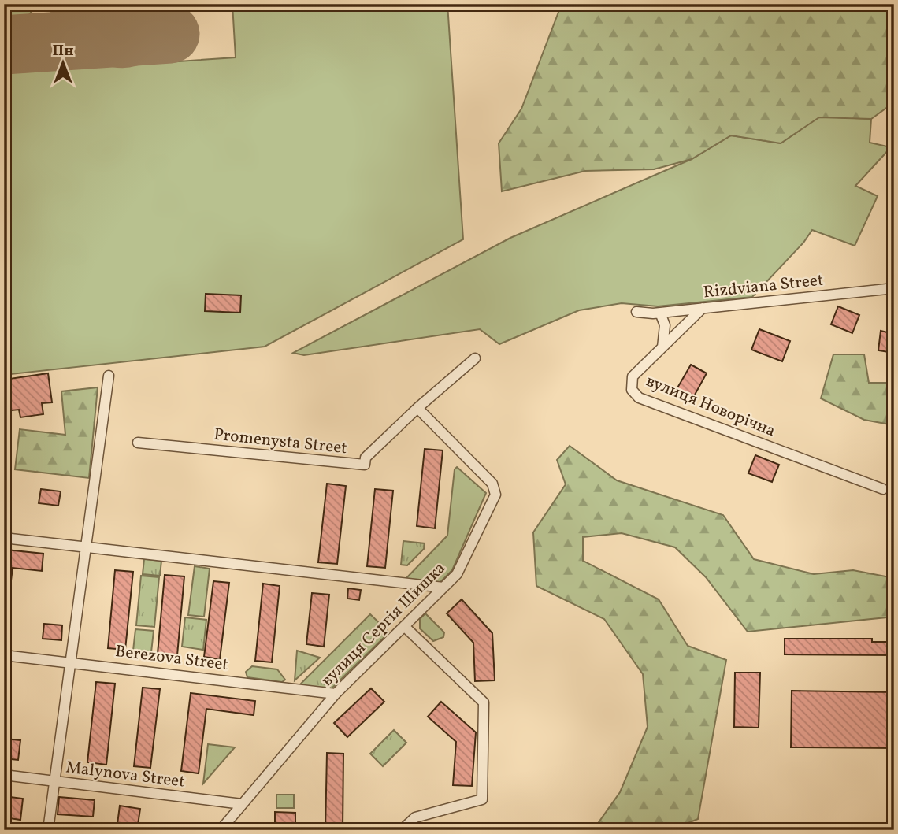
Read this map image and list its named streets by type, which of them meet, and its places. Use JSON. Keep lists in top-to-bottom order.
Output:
{
  "streets": {
    "street": [
      "Rizdviana Street",
      "вулиця Новорічна",
      "Promenysta Street",
      "вулиця Сергія Шишка",
      "Berezova Street",
      "Malynova Street"
    ]
  },
  "crossings": [
    ["Rizdviana Street", "вулиця Новорічна"],
    ["Promenysta Street", "вулиця Сергія Шишка"],
    ["вулиця Сергія Шишка", "Berezova Street"],
    ["вулиця Сергія Шишка", "Malynova Street"]
  ],
  "north": "top"
}
